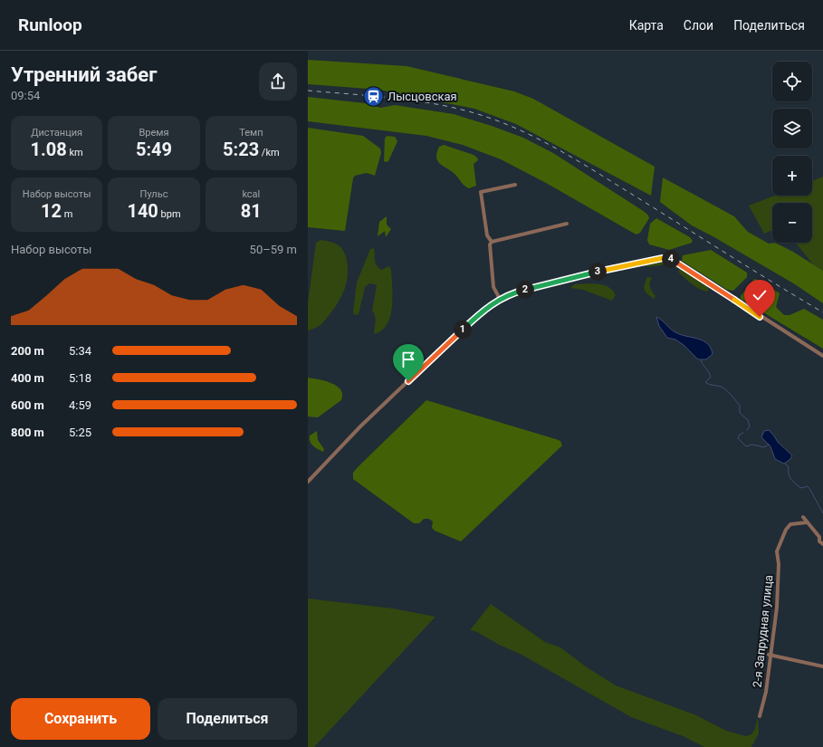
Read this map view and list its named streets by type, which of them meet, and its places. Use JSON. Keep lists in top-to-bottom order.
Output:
{
  "streets": {
    "street": ["2-я Запрудная улица"]
  },
  "places": {
    "station": ["Лысцовская"]
  },
  "page": {
    "header": "Runloop",
    "nav": ["Карта", "Слои", "Поделиться"],
    "heading": ["Утренний забег", "09:54"],
    "map_buttons": ["+", "−"],
    "stats": [
      ["Дистанция", "1.08 km"],
      ["Время", "5:49"],
      ["Темп", "5:23 /km"],
      ["Набор высоты", "12 m"],
      ["Пульс", "140 bpm"],
      ["kcal", "81"]
    ],
    "chart": ["Набор высоты", "50–59 m"],
    "pins": [
      "4",
      "3",
      "2",
      "1"
    ],
    "list": [
      {
        "name": "200 m",
        "note": "5:34"
      },
      {
        "name": "400 m",
        "note": "5:18"
      },
      {
        "name": "600 m",
        "note": "4:59"
      },
      {
        "name": "800 m",
        "note": "5:25"
      }
    ],
    "buttons": ["Сохранить", "Поделиться"]
  }
}
